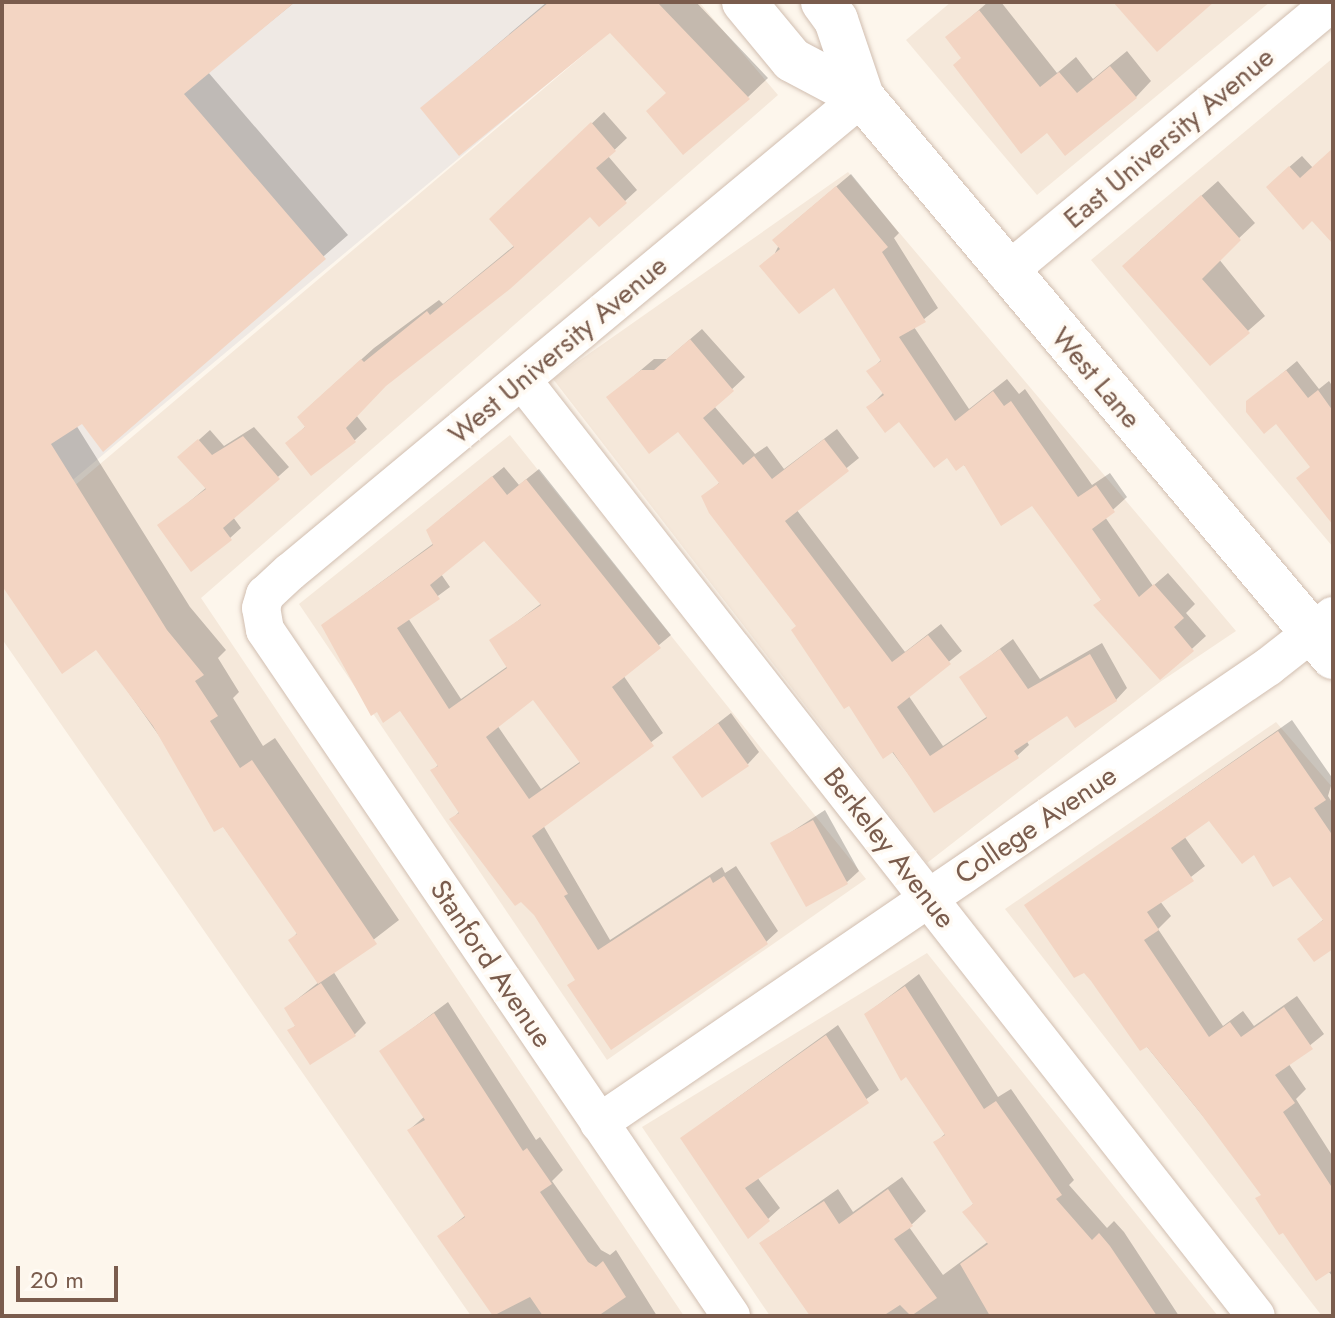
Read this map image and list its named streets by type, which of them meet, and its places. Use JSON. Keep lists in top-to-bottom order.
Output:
{
  "streets": {
    "main road": ["West Lane"],
    "street": [
      "East University Avenue",
      "West University Avenue",
      "College Avenue",
      "Berkeley Avenue",
      "Stanford Avenue"
    ]
  },
  "crossings": [
    ["East University Avenue", "West Lane"],
    ["West University Avenue", "West Lane"],
    ["West University Avenue", "Berkeley Avenue"],
    ["West University Avenue", "Stanford Avenue"],
    ["West Lane", "College Avenue"],
    ["College Avenue", "Berkeley Avenue"],
    ["College Avenue", "Stanford Avenue"]
  ],
  "scale_bar": "20 m"
}
